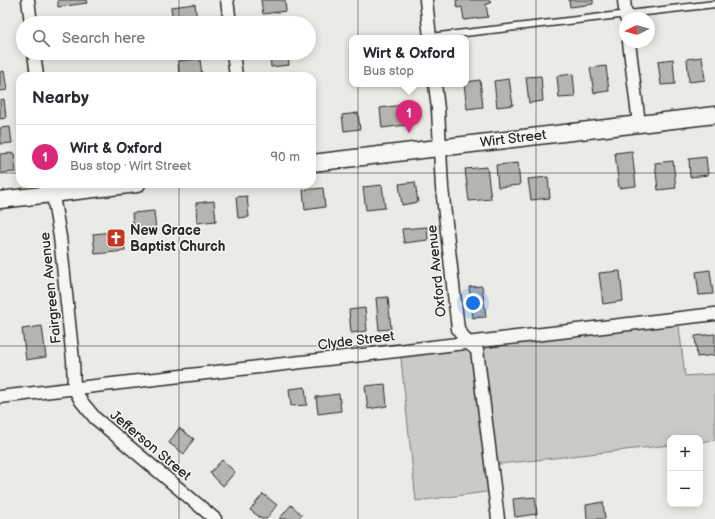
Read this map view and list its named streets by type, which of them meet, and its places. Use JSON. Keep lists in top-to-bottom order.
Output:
{
  "streets": {
    "main road": ["Wirt Street"],
    "street": [
      "Oxford Avenue",
      "Fairgreen Avenue",
      "Clyde Street",
      "Jefferson Street"
    ]
  },
  "crossings": [
    ["Wirt Street", "Oxford Avenue"],
    ["Oxford Avenue", "Clyde Street"],
    ["Fairgreen Avenue", "Clyde Street"],
    ["Fairgreen Avenue", "Jefferson Street"],
    ["Clyde Street", "Jefferson Street"]
  ],
  "places": {
    "church": ["New Grace Baptist Church"]
  },
  "north": "left",
  "page": {
    "search": "Search here",
    "popup": ["Wirt & Oxford", "Bus stop"],
    "heading": "Nearby",
    "pins": "1",
    "list": [
      {
        "mark": "1",
        "name": "Wirt & Oxford",
        "note": "Bus stop · Wirt Street",
        "value": "90 m"
      }
    ],
    "map_buttons": ["+", "−"]
  }
}
